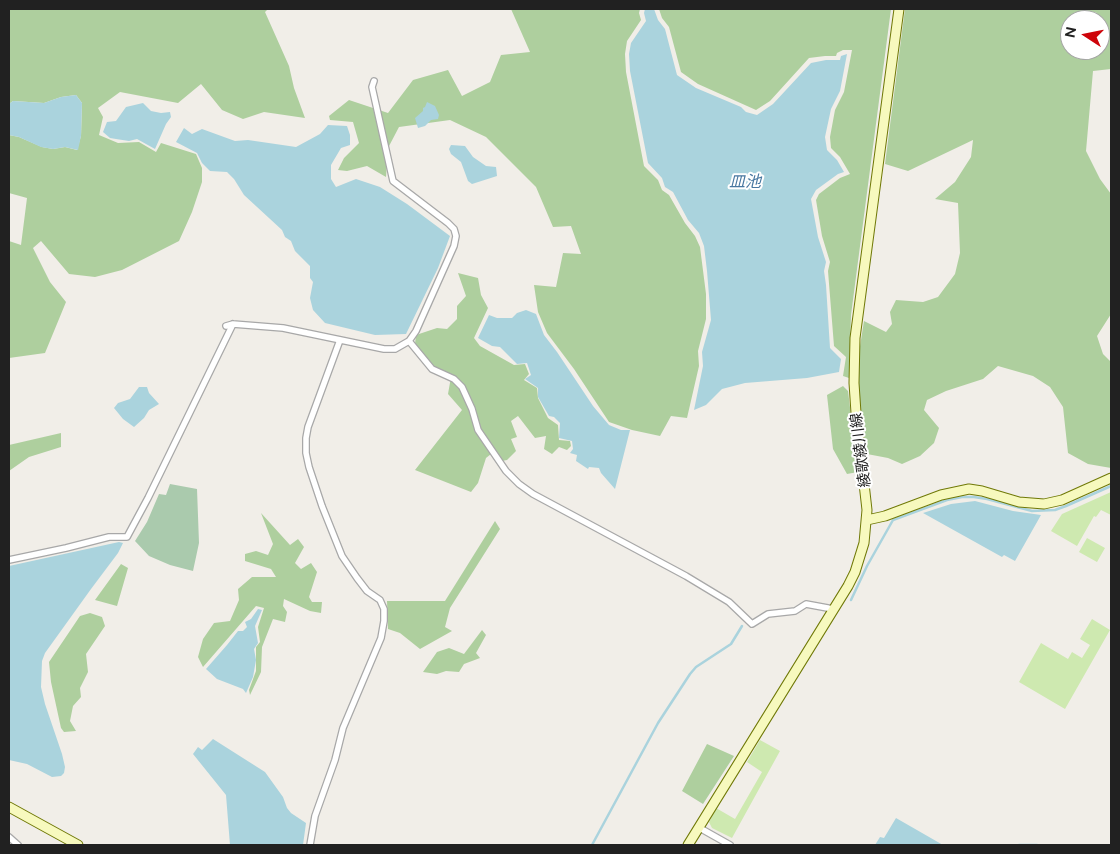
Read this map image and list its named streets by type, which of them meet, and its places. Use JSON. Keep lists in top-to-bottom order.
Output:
{
  "streets": {
    "main road": ["綾歌綾川線"]
  },
  "water": ["皿池"],
  "north": "left"
}
